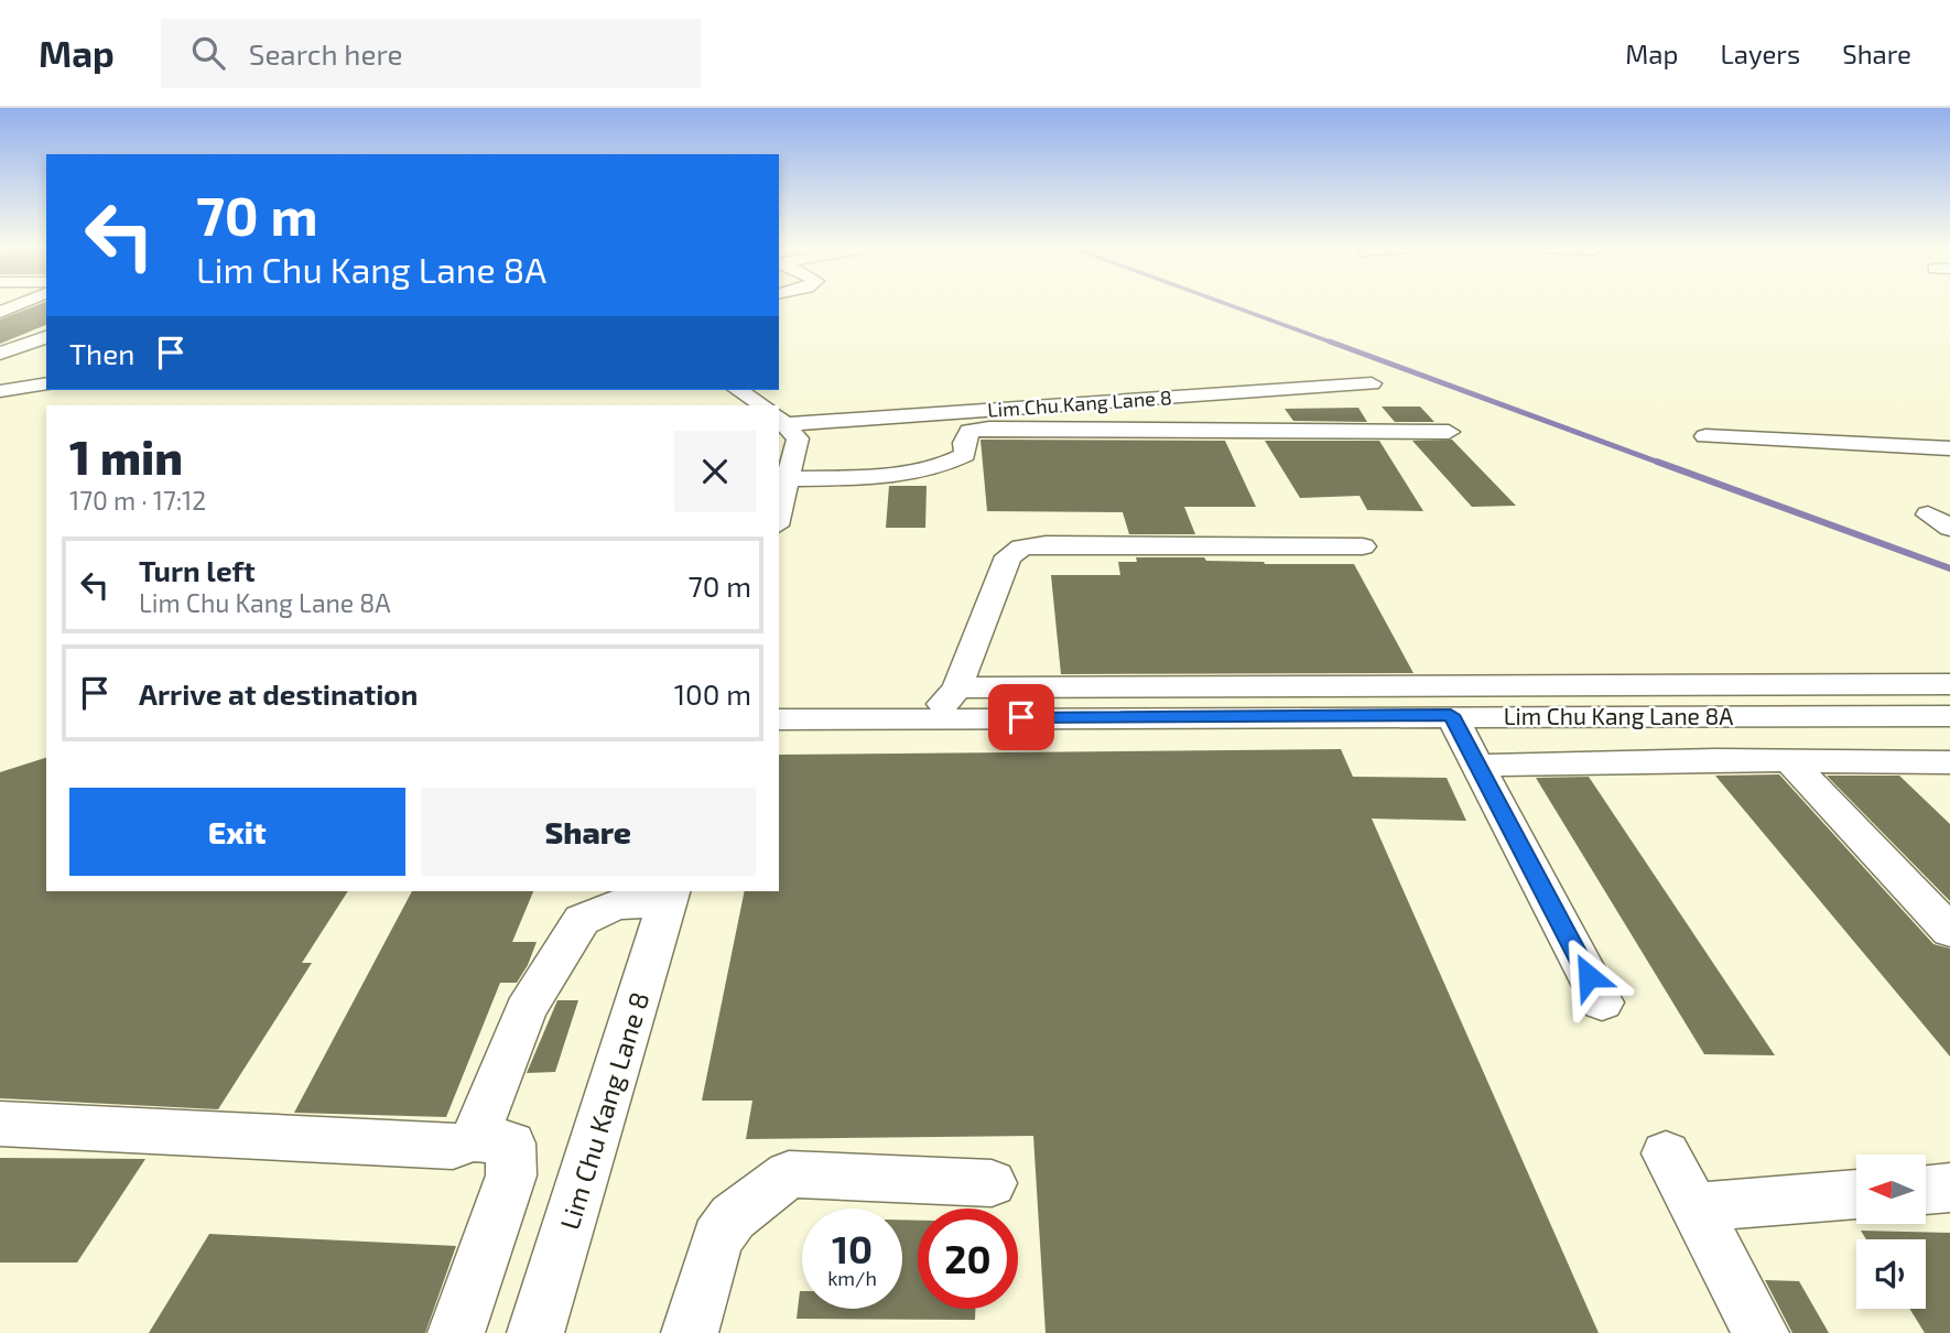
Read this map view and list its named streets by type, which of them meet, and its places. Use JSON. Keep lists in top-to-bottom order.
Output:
{
  "streets": {
    "street": ["Lim Chu Kang Lane 8", "Lim Chu Kang Lane 8A"]
  },
  "north": "left",
  "page": {
    "header": "Map",
    "search": "Search here",
    "nav": ["Map", "Layers", "Share"],
    "turn": ["70 m", "Lim Chu Kang Lane 8A"],
    "then": "Then",
    "heading": ["1 min", "170 m · 17:12"],
    "list": [
      {
        "name": "Turn left",
        "note": "Lim Chu Kang Lane 8A",
        "value": "70 m"
      },
      {
        "name": "Arrive at destination",
        "value": "100 m"
      }
    ],
    "buttons": ["Exit", "Share"],
    "speed": "10 km/h",
    "limit": "20"
  }
}
